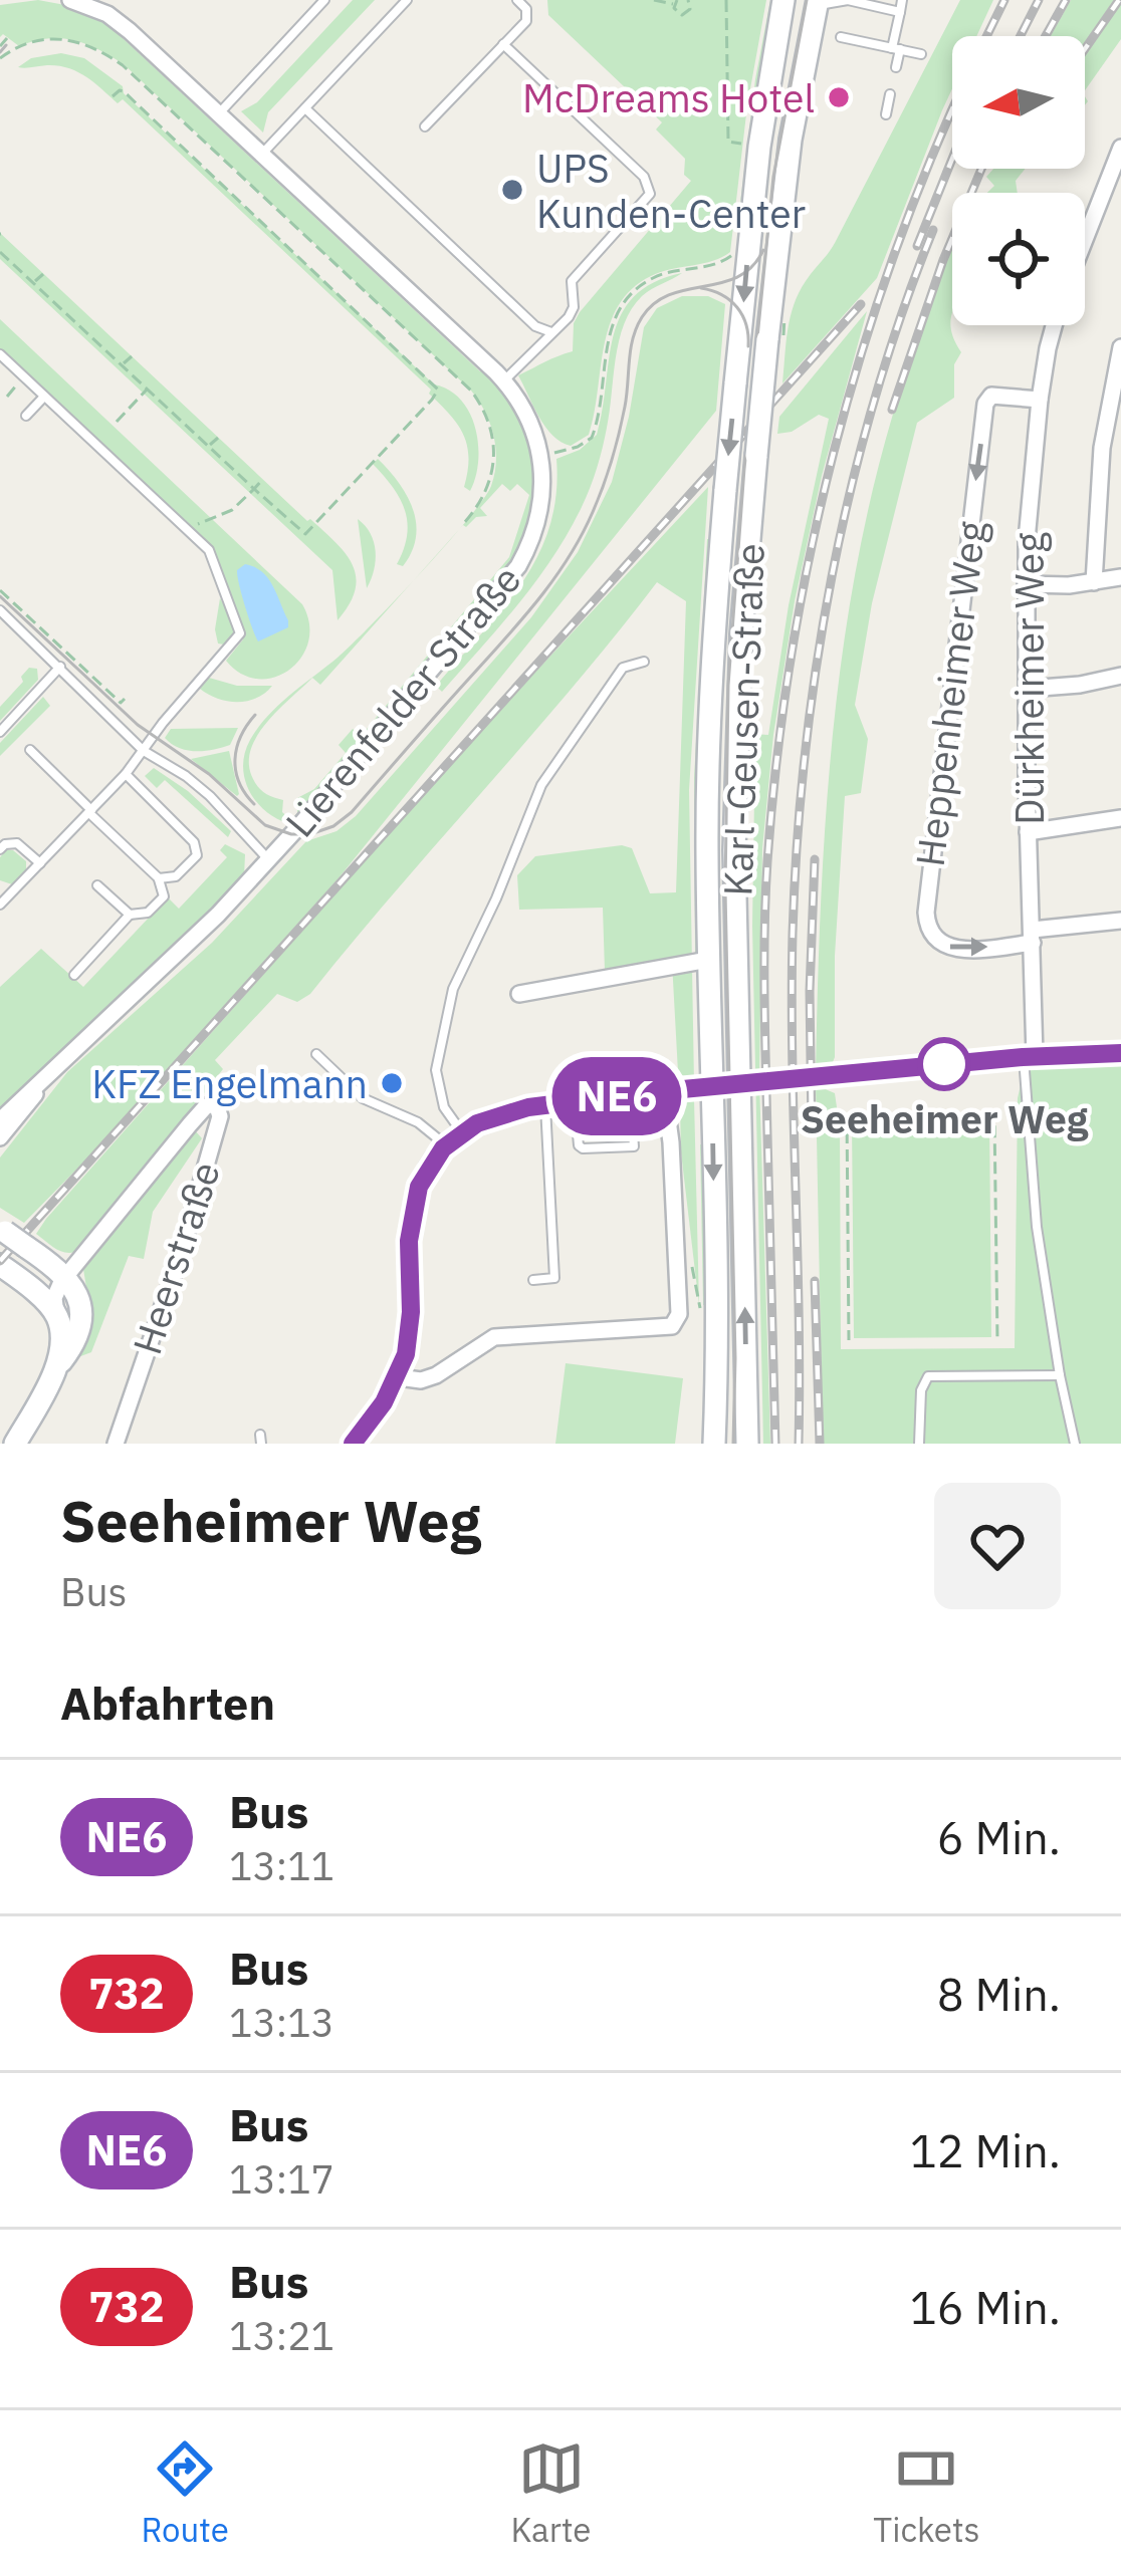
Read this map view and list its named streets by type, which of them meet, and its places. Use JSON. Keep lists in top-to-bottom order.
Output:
{
  "streets": {
    "main road": ["Karl-Geusen-Straße"],
    "street": [
      "Dürkheimer Weg",
      "Heppenheimer Weg",
      "Lierenfelder Straße",
      "Heerstraße"
    ]
  },
  "crossings": [
    ["Dürkheimer Weg", "Heppenheimer Weg"]
  ],
  "places": [
    "McDreams Hotel",
    "UPS Kunden-Center",
    "Seeheimer Weg",
    "KFZ Engelmann"
  ],
  "lines": ["bus line NE6"],
  "north": "left",
  "page": {
    "on_map": "NE6",
    "heading": [
      ["Seeheimer Weg", "Bus"],
      "Abfahrten"
    ],
    "list": [
      {
        "mark": "NE6",
        "name": "Bus",
        "note": "13:11",
        "value": "6 Min."
      },
      {
        "mark": "732",
        "name": "Bus",
        "note": "13:13",
        "value": "8 Min."
      },
      {
        "mark": "NE6",
        "name": "Bus",
        "note": "13:17",
        "value": "12 Min."
      },
      {
        "mark": "732",
        "name": "Bus",
        "note": "13:21",
        "value": "16 Min."
      }
    ],
    "tabs": ["Route", "Karte", "Tickets"]
  }
}
